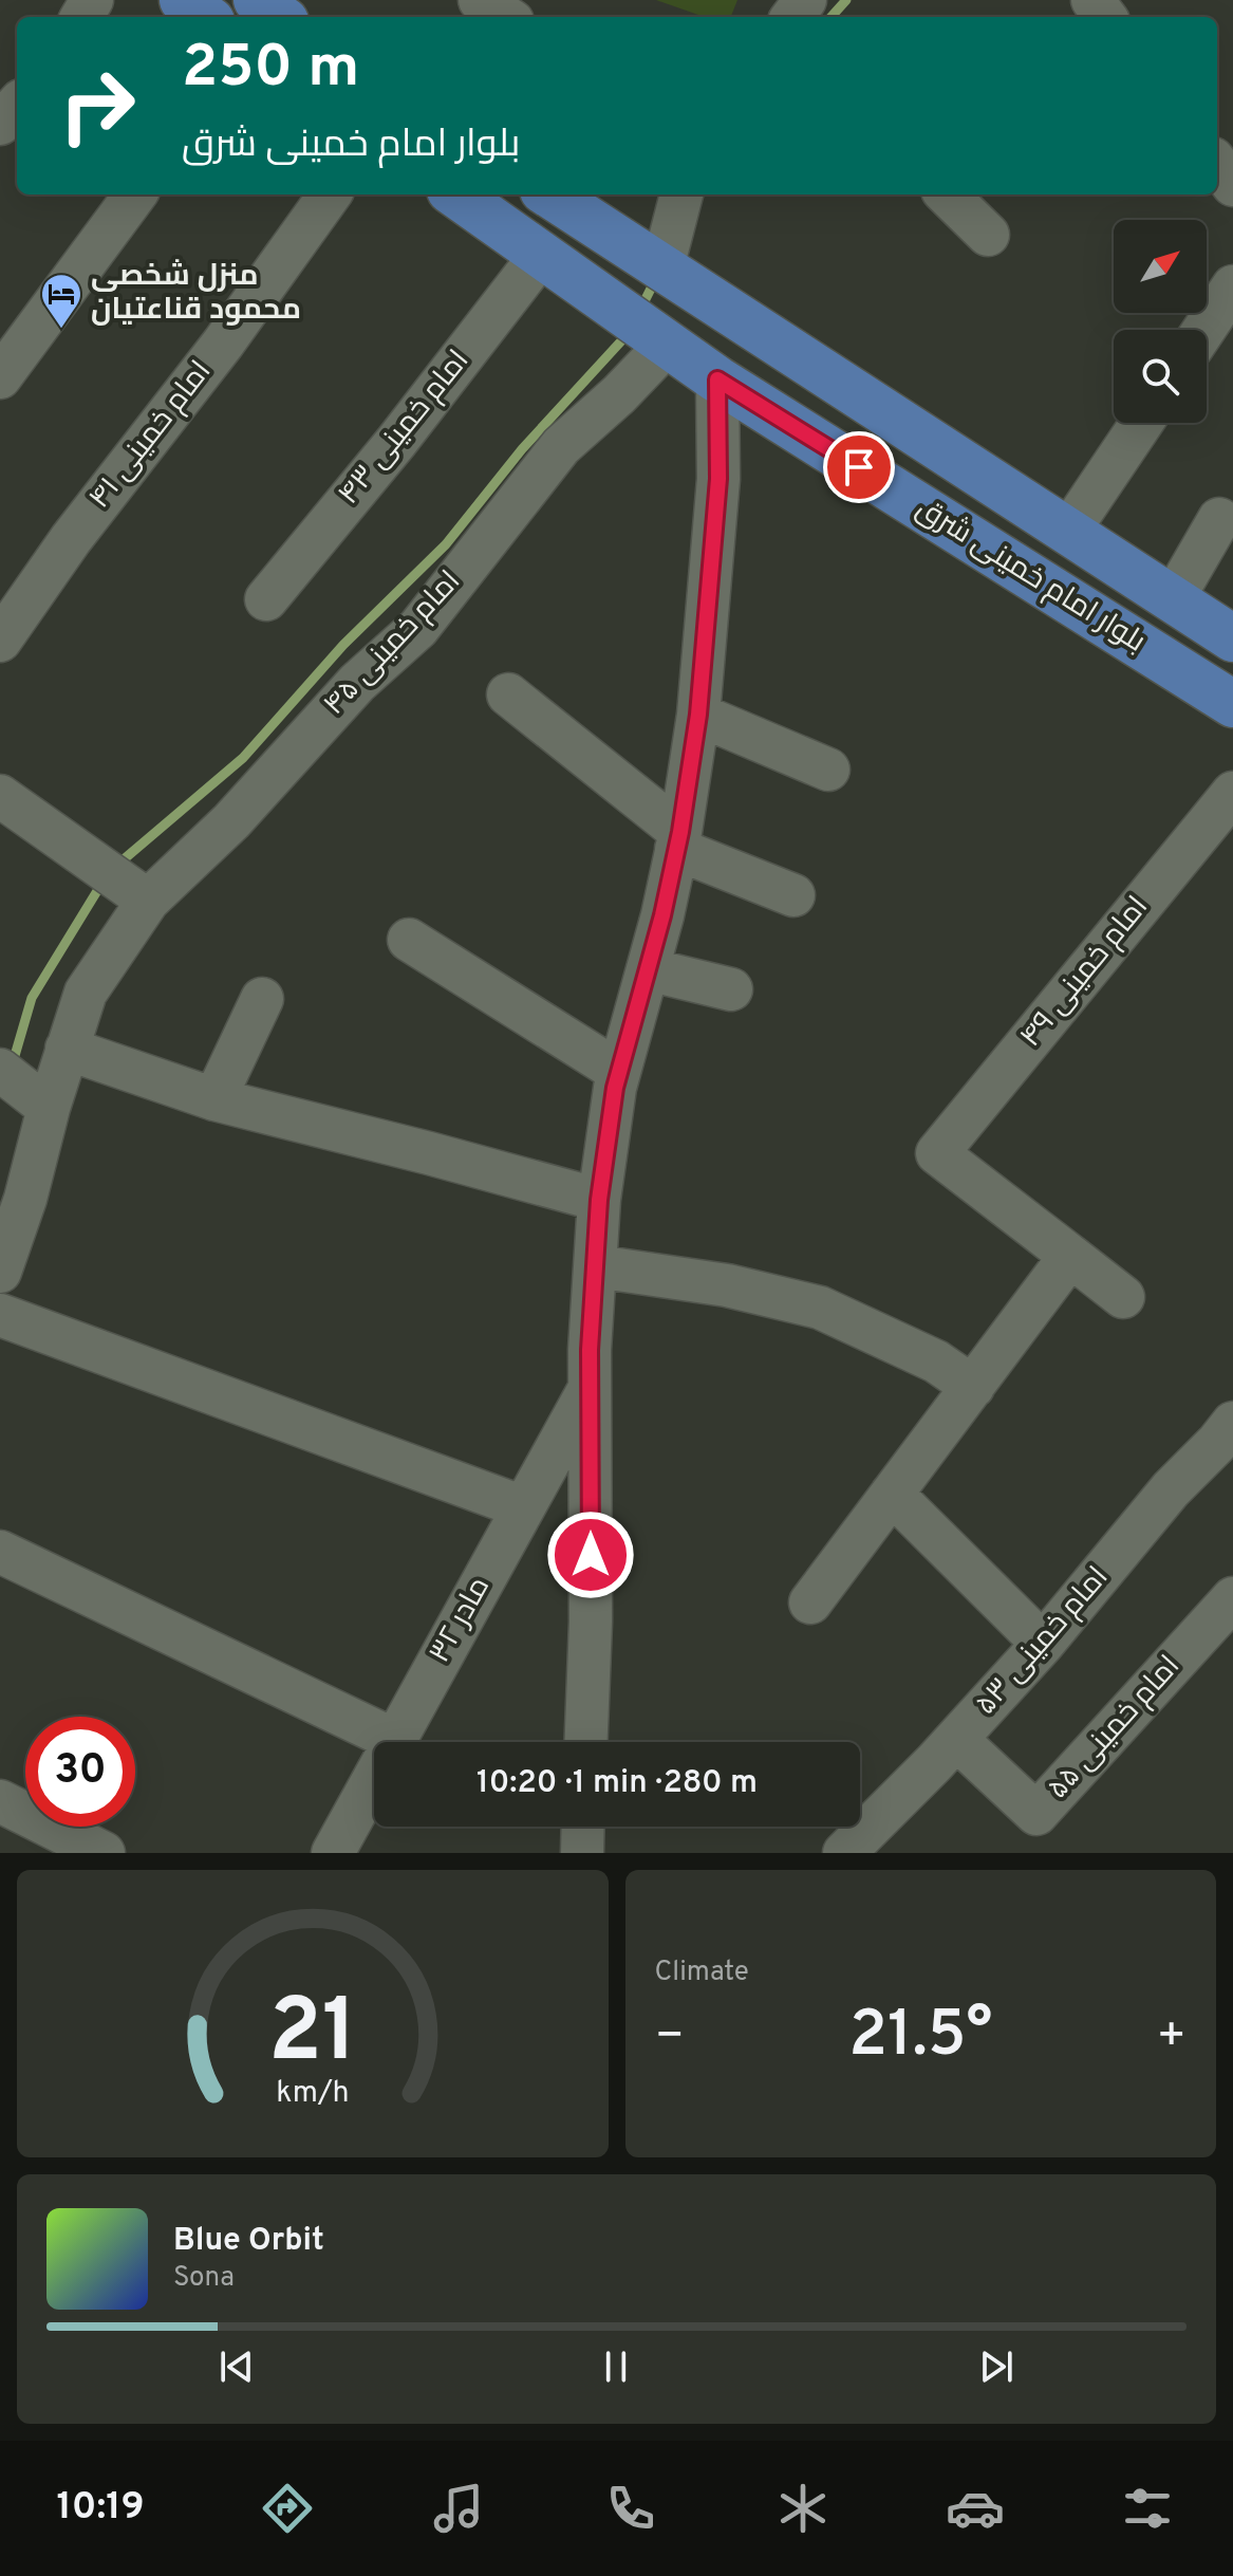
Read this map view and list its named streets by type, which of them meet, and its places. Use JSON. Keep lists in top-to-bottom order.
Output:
{
  "streets": {
    "main road": ["بلوار امام خمینی شرق"],
    "street": [
      "امام خمینی ۴۳",
      "امام خمینی ۴۱",
      "امام خمینی ۴۵",
      "امام خمینی ۴۹",
      "مادر ۳۲",
      "امام خمینی ۵۳",
      "امام خمینی ۵۵"
    ]
  },
  "crossings": [
    ["امام خمینی ۴۳", "بلوار امام خمینی شرق"],
    ["بلوار امام خمینی شرق", "امام خمینی ۴۵"],
    ["امام خمینی ۵۳", "امام خمینی ۵۵"]
  ],
  "places": {
    "hotel": ["منزل شخصی محمود قناعتیان"]
  },
  "north": "top right",
  "page": {
    "turn": ["250 m", "بلوار امام خمینی شرق"],
    "limit": "30",
    "trip": "10:20 · 1 min · 280 m",
    "tile": "Climate",
    "heat": ["−", "21.5°", "+"],
    "song": ["Blue Orbit", "Sona"],
    "tabs": "10:19",
    "gauge": ["21", "km/h"]
  }
}
